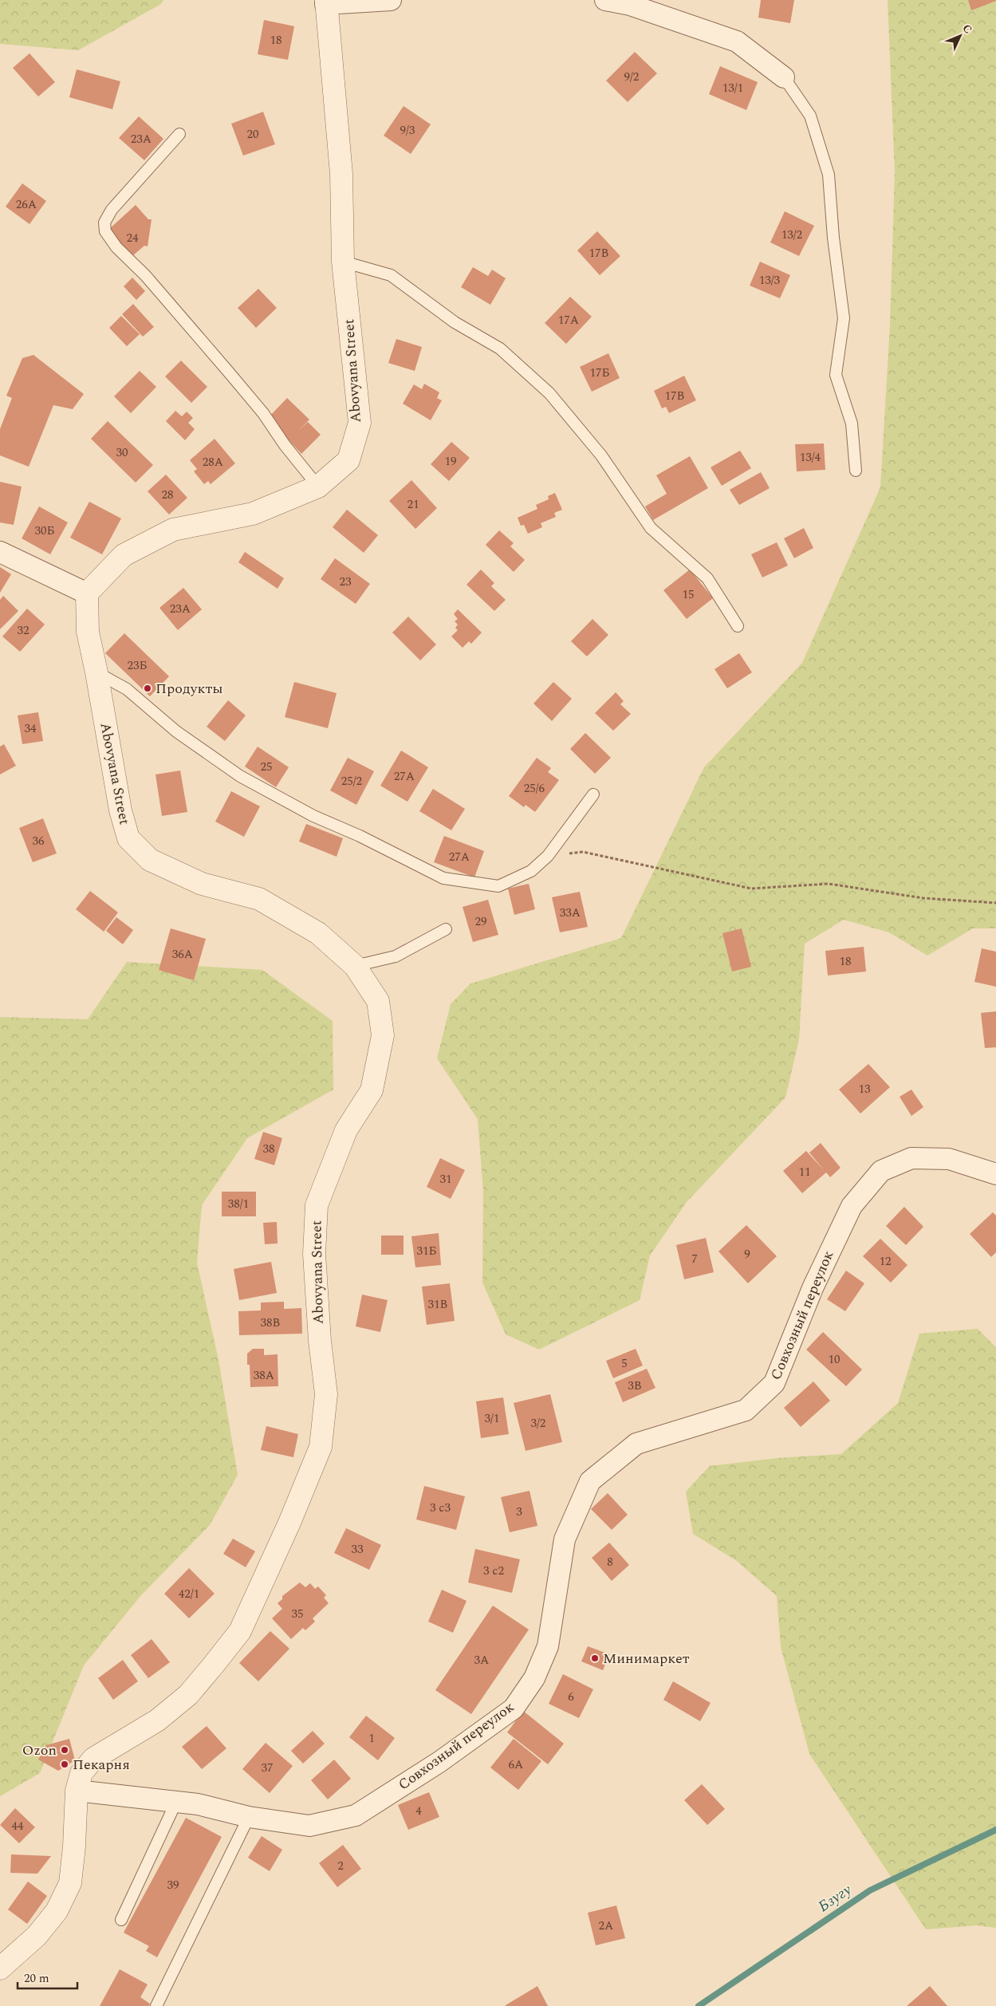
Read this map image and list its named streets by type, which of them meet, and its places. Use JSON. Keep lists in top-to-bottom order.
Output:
{
  "streets": {
    "street": ["Abovyana Street", "Совхозный переулок"]
  },
  "crossings": [
    ["Abovyana Street", "Совхозный переулок"]
  ],
  "water": ["Бзугу"],
  "places": [
    "Продукты",
    "Минимаркет",
    "Ozon",
    "Пекарня"
  ],
  "house_numbers": [
    "18",
    "9/2",
    "13/1",
    "9/3",
    "20",
    "23А",
    "26А",
    "13/2",
    "24",
    "17В",
    "13/3",
    "17А",
    "17Б",
    "17В",
    "30",
    "13/4",
    "19",
    "28А",
    "28",
    "21",
    "30Б",
    "23",
    "15",
    "23А",
    "32",
    "23Б",
    "34",
    "25",
    "27А",
    "25/2",
    "25/6",
    "36",
    "27А",
    "33А",
    "29",
    "36А",
    "18",
    "13",
    "38",
    "11",
    "31",
    "38/1",
    "31Б",
    "9",
    "7",
    "12",
    "31В",
    "38В",
    "10",
    "5",
    "38А",
    "3В",
    "3/1",
    "3/2",
    "3 с3",
    "3",
    "33",
    "8",
    "3 с2",
    "42/1",
    "35",
    "3А",
    "6",
    "1",
    "6А",
    "37",
    "4",
    "44",
    "2",
    "39",
    "2А"
  ],
  "scale_bar": "20 m",
  "north": "top right"
}
